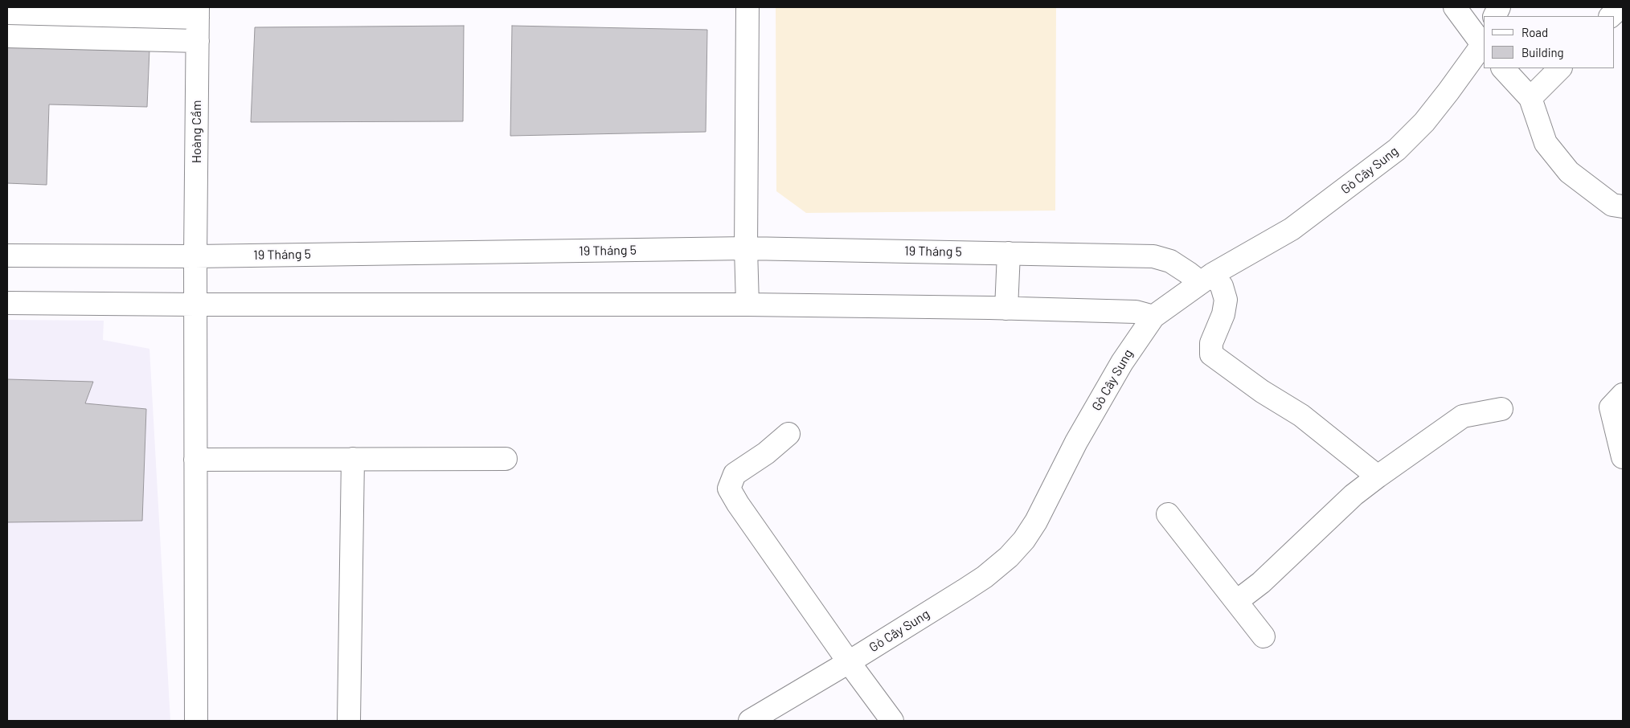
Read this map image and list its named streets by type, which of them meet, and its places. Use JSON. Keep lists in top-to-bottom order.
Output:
{
  "streets": {
    "street": ["Hoàng Cầm", "Gò Cây Sung", "19 Tháng 5"]
  },
  "crossings": [
    ["Hoàng Cầm", "19 Tháng 5"],
    ["Gò Cây Sung", "19 Tháng 5"]
  ],
  "legend": ["Road", "Building"]
}
